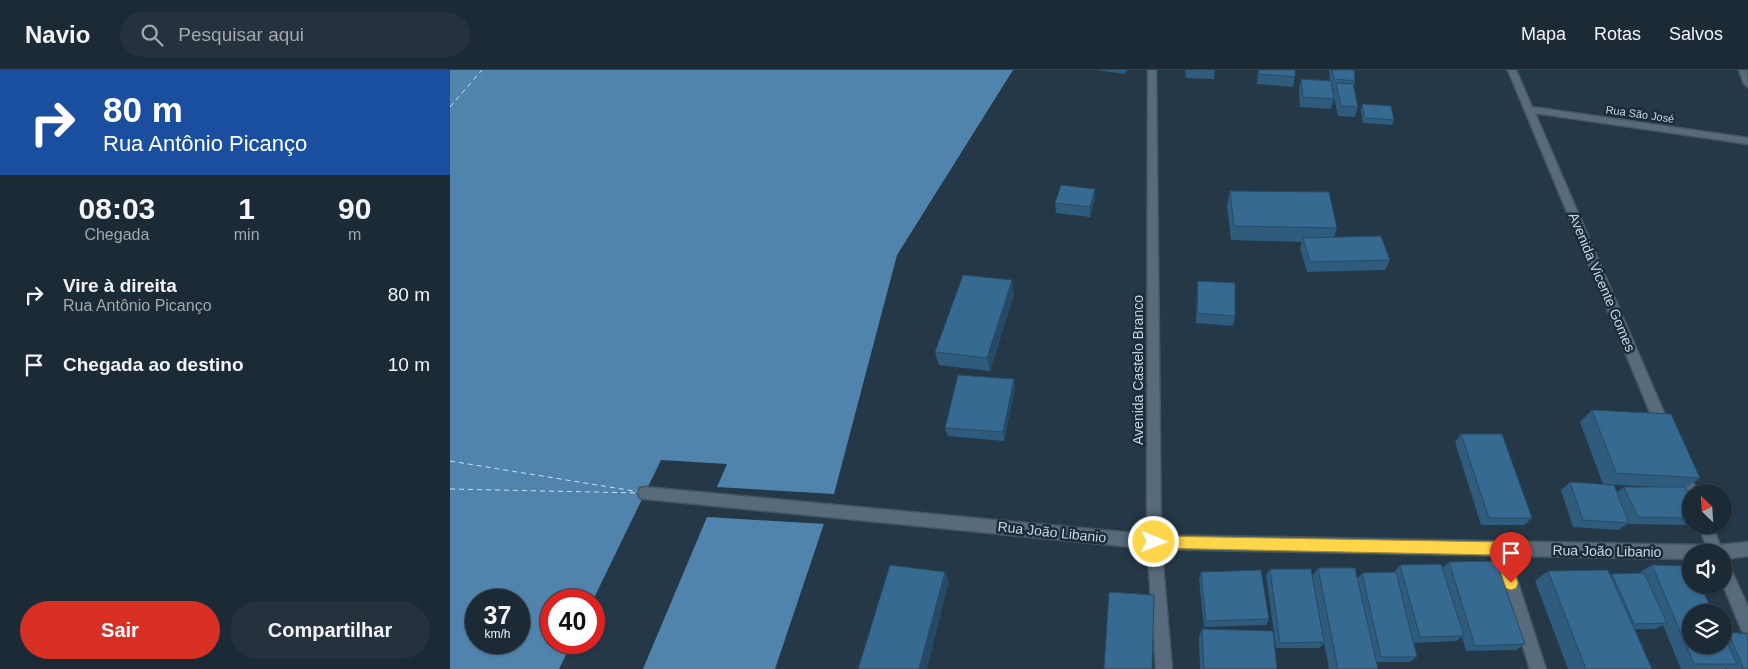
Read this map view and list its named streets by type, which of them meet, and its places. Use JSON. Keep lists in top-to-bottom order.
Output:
{
  "streets": {
    "street": [
      "Rua São José",
      "Avenida Vicente Gomes",
      "Avenida Castelo Branco",
      "Rua João Libanio"
    ]
  },
  "crossings": [
    ["Rua São José", "Avenida Vicente Gomes"],
    ["Avenida Castelo Branco", "Rua João Libanio"]
  ],
  "north": "top left",
  "page": {
    "header": "Navio",
    "search": "Pesquisar aqui",
    "nav": ["Mapa", "Rotas", "Salvos"],
    "turn": ["80 m", "Rua Antônio Picanço"],
    "eta": [
      "08:03",
      "Chegada",
      "1",
      "min",
      "90",
      "m"
    ],
    "list": [
      {
        "name": "Vire à direita",
        "note": "Rua Antônio Picanço",
        "value": "80 m"
      },
      {
        "name": "Chegada ao destino",
        "value": "10 m"
      }
    ],
    "speed": "37 km/h",
    "limit": "40",
    "buttons": ["Sair", "Compartilhar"]
  }
}
